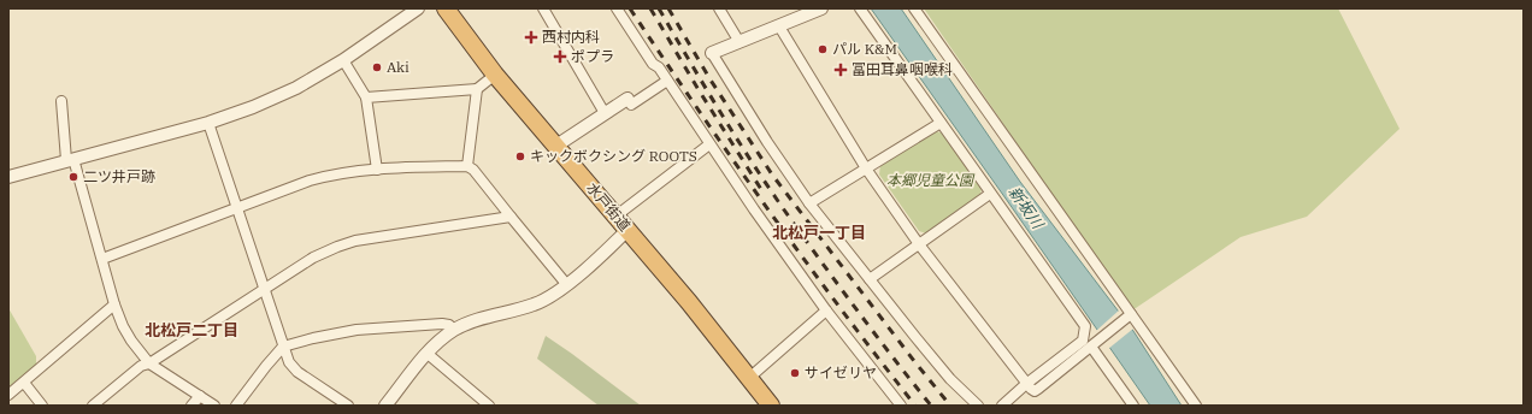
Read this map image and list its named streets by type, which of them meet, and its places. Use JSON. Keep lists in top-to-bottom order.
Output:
{
  "streets": {
    "highway": ["水戸街道"]
  },
  "districts": ["北松戸一丁目", "北松戸二丁目"],
  "water": ["新坂川"],
  "parks": ["本郷児童公園"],
  "places": {
    "health": ["西村内科", "ポプラ", "冨田耳鼻咽喉科"],
    "other": [
      "パル K&M",
      "Aki",
      "キックボクシング ROOTS",
      "二ツ井戸跡",
      "サイゼリヤ"
    ]
  }
}
